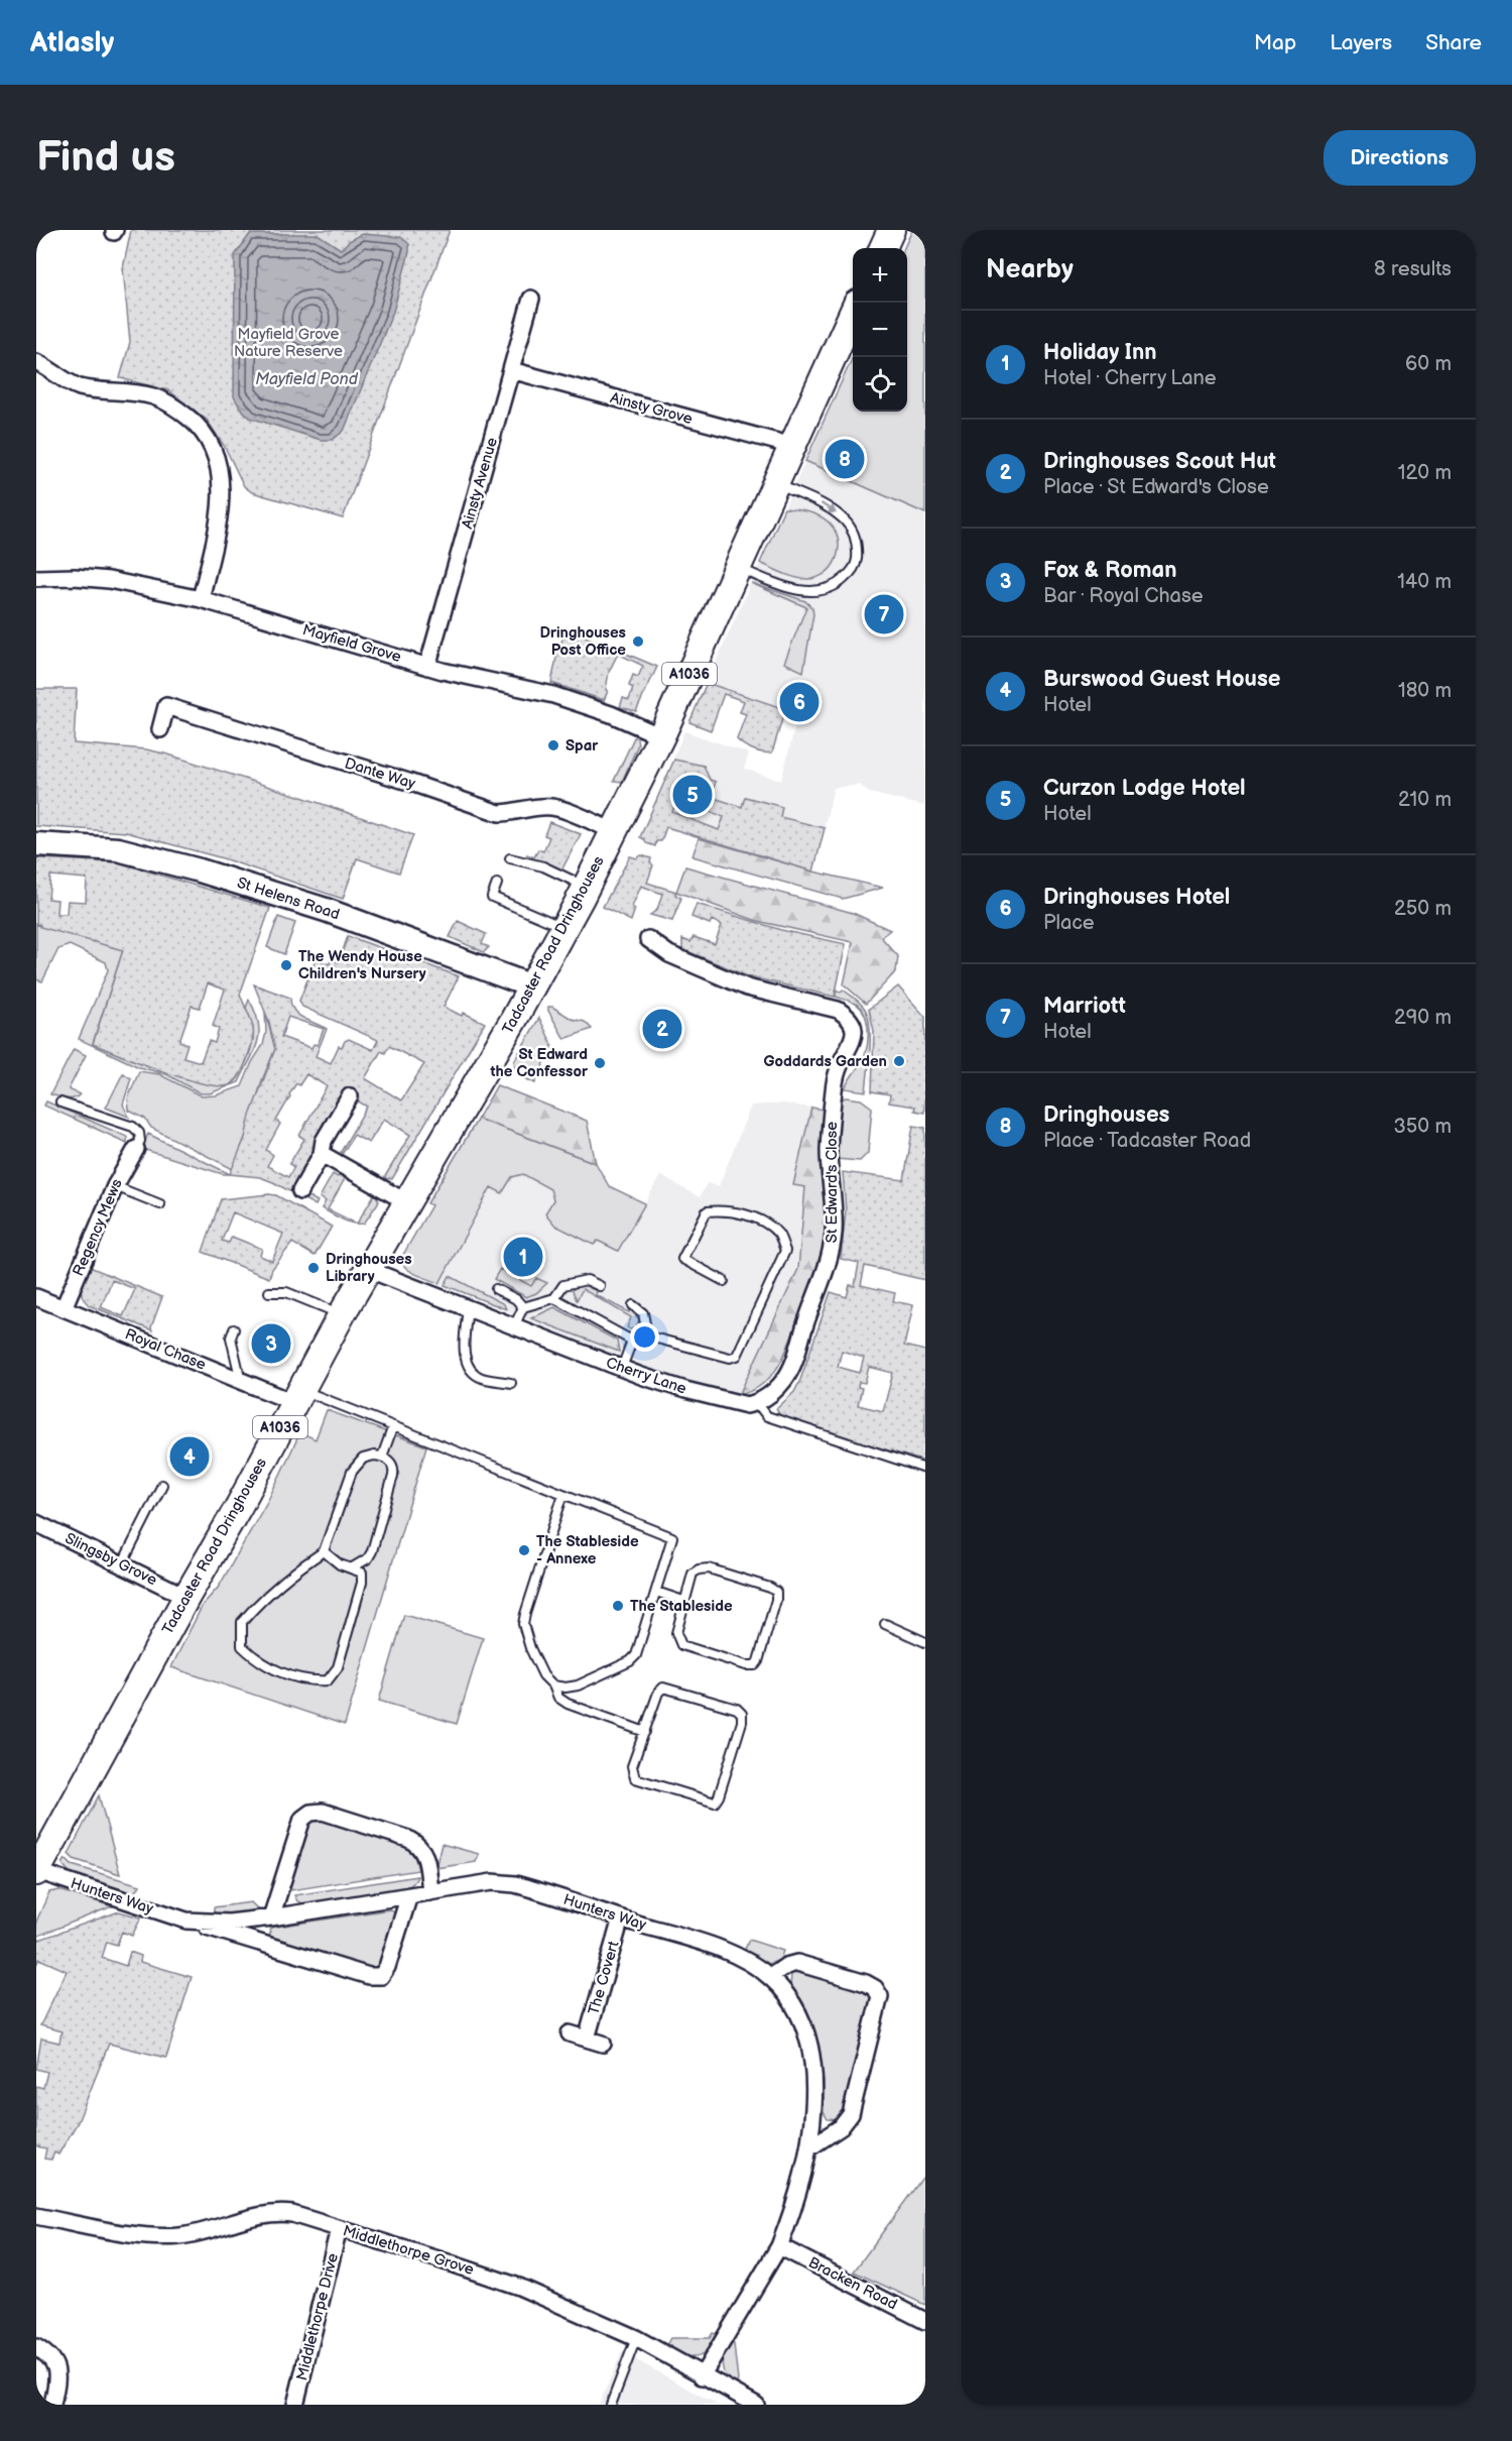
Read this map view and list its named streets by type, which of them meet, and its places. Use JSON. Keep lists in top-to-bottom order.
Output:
{
  "streets": {
    "main road": ["A1036", "Tadcaster Road Dringhouses"],
    "street": [
      "Ainsty Grove",
      "Ainsty Avenue",
      "Mayfield Grove",
      "Dante Way",
      "St Helens Road",
      "St Edward's Close",
      "Regency Mews",
      "Royal Chase",
      "Cherry Lane",
      "Slingsby Grove",
      "Hunters Way",
      "The Covert",
      "Middlethorpe Grove",
      "Bracken Road",
      "Middlethorpe Drive"
    ]
  },
  "crossings": [
    ["Ainsty Grove", "Ainsty Avenue"],
    ["Ainsty Grove", "A1036"],
    ["Ainsty Grove", "Tadcaster Road Dringhouses"],
    ["Ainsty Avenue", "Mayfield Grove"],
    ["Mayfield Grove", "Tadcaster Road Dringhouses"],
    ["A1036", "Tadcaster Road Dringhouses"],
    ["Dante Way", "Tadcaster Road Dringhouses"],
    ["St Helens Road", "Tadcaster Road Dringhouses"],
    ["Tadcaster Road Dringhouses", "Royal Chase"],
    ["Tadcaster Road Dringhouses", "Cherry Lane"],
    ["Tadcaster Road Dringhouses", "Slingsby Grove"],
    ["Tadcaster Road Dringhouses", "Hunters Way"],
    ["St Edward's Close", "Cherry Lane"],
    ["Regency Mews", "Royal Chase"],
    ["Hunters Way", "The Covert"],
    ["Hunters Way", "Middlethorpe Grove"],
    ["Hunters Way", "Bracken Road"],
    ["Middlethorpe Grove", "Middlethorpe Drive"]
  ],
  "water": ["Mayfield Pond"],
  "parks": ["Mayfield Grove Nature Reserve"],
  "places": [
    "Dringhouses Post Office",
    "Spar",
    "The Wendy House Children's Nursery",
    "Goddards Garden",
    "St Edward the Confessor",
    "Dringhouses Library",
    "The Stableside - Annexe",
    "The Stableside"
  ],
  "page": {
    "header": "Atlasly",
    "nav": ["Map", "Layers", "Share"],
    "buttons": "Directions",
    "title": "Find us",
    "heading": ["Nearby", "8 results"],
    "map_buttons": ["+", "−"],
    "list": [
      {
        "mark": "1",
        "name": "Holiday Inn",
        "note": "Hotel · Cherry Lane",
        "value": "60 m"
      },
      {
        "mark": "2",
        "name": "Dringhouses Scout Hut",
        "note": "Place · St Edward's Close",
        "value": "120 m"
      },
      {
        "mark": "3",
        "name": "Fox & Roman",
        "note": "Bar · Royal Chase",
        "value": "140 m"
      },
      {
        "mark": "4",
        "name": "Burswood Guest House",
        "note": "Hotel",
        "value": "180 m"
      },
      {
        "mark": "5",
        "name": "Curzon Lodge Hotel",
        "note": "Hotel",
        "value": "210 m"
      },
      {
        "mark": "6",
        "name": "Dringhouses Hotel",
        "note": "Place",
        "value": "250 m"
      },
      {
        "mark": "7",
        "name": "Marriott",
        "note": "Hotel",
        "value": "290 m"
      },
      {
        "mark": "8",
        "name": "Dringhouses",
        "note": "Place · Tadcaster Road",
        "value": "350 m"
      }
    ],
    "pins": [
      "8",
      "7",
      "6",
      "5",
      "2",
      "1",
      "3",
      "4"
    ]
  }
}
